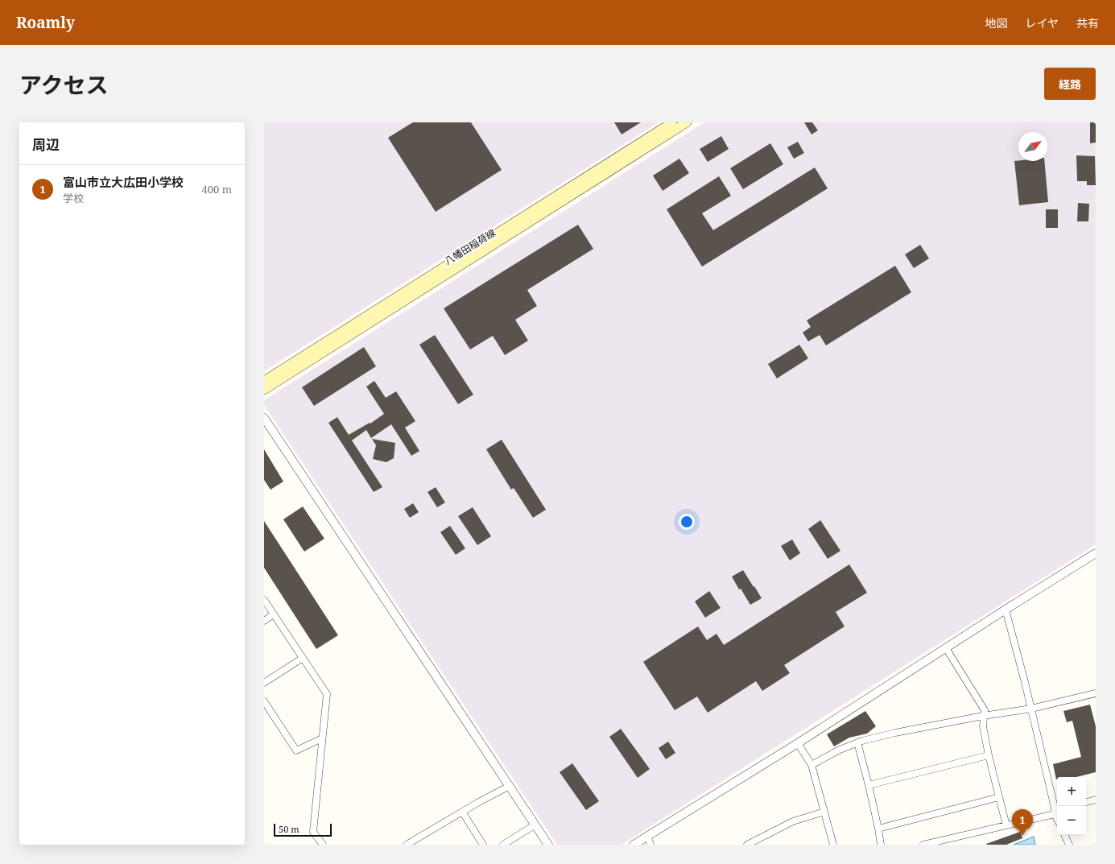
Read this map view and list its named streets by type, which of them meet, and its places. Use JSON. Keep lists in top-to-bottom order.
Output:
{
  "streets": {
    "main road": ["八幡田稲荷線"]
  },
  "scale_bar": "50 m",
  "north": "top right",
  "page": {
    "header": "Roamly",
    "nav": ["地図", "レイヤ", "共有"],
    "title": "アクセス",
    "buttons": "経路",
    "heading": "周辺",
    "list": [
      {
        "mark": "1",
        "name": "富山市立大広田小学校",
        "note": "学校",
        "value": "400 m"
      }
    ],
    "map_buttons": ["+", "−"],
    "pins": "1",
    "scale": "50 m"
  }
}
